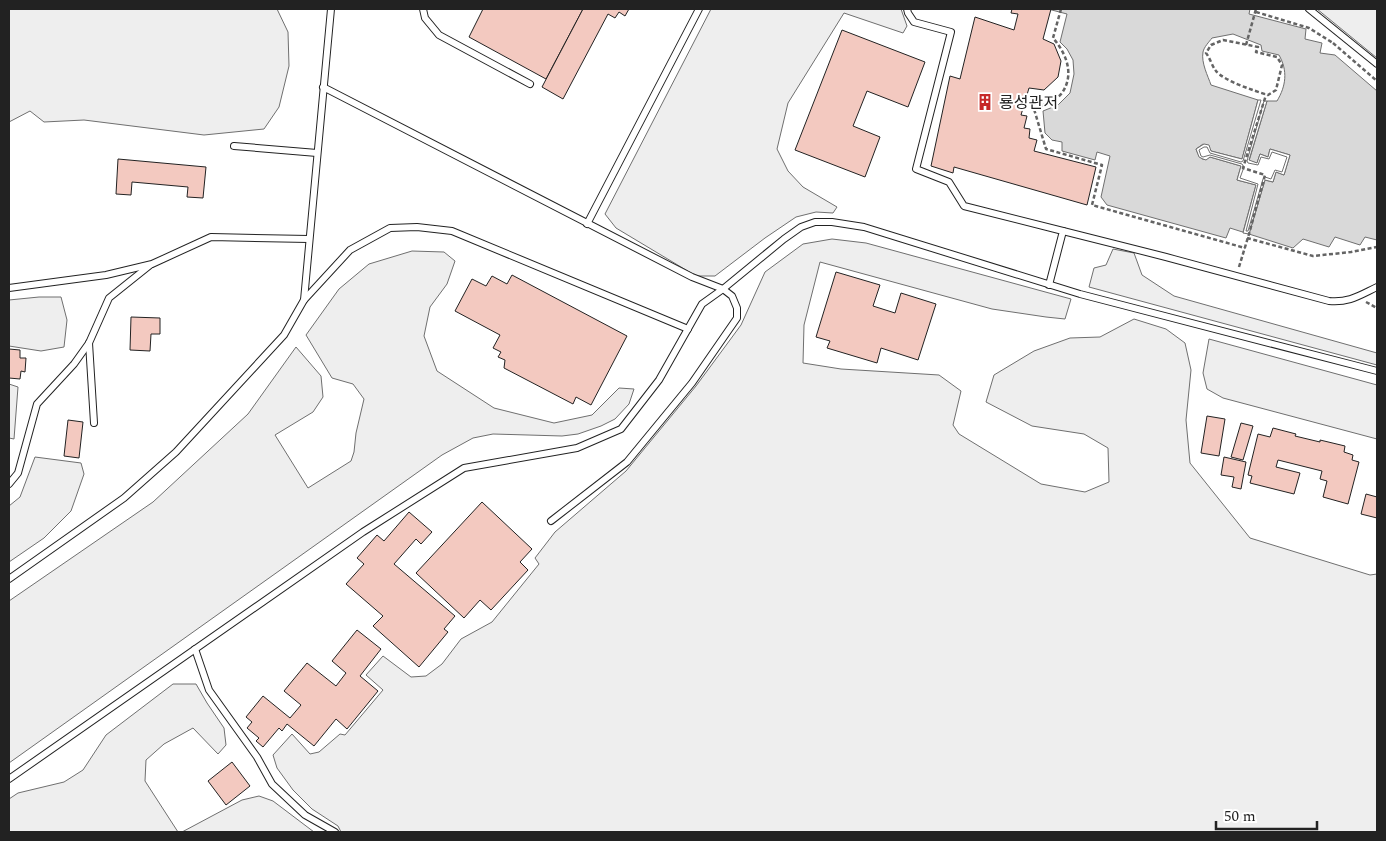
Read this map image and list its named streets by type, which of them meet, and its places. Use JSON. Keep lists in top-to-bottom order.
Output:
{
  "places": {
    "building": ["룡성관저"]
  },
  "scale_bar": "50 m"
}
